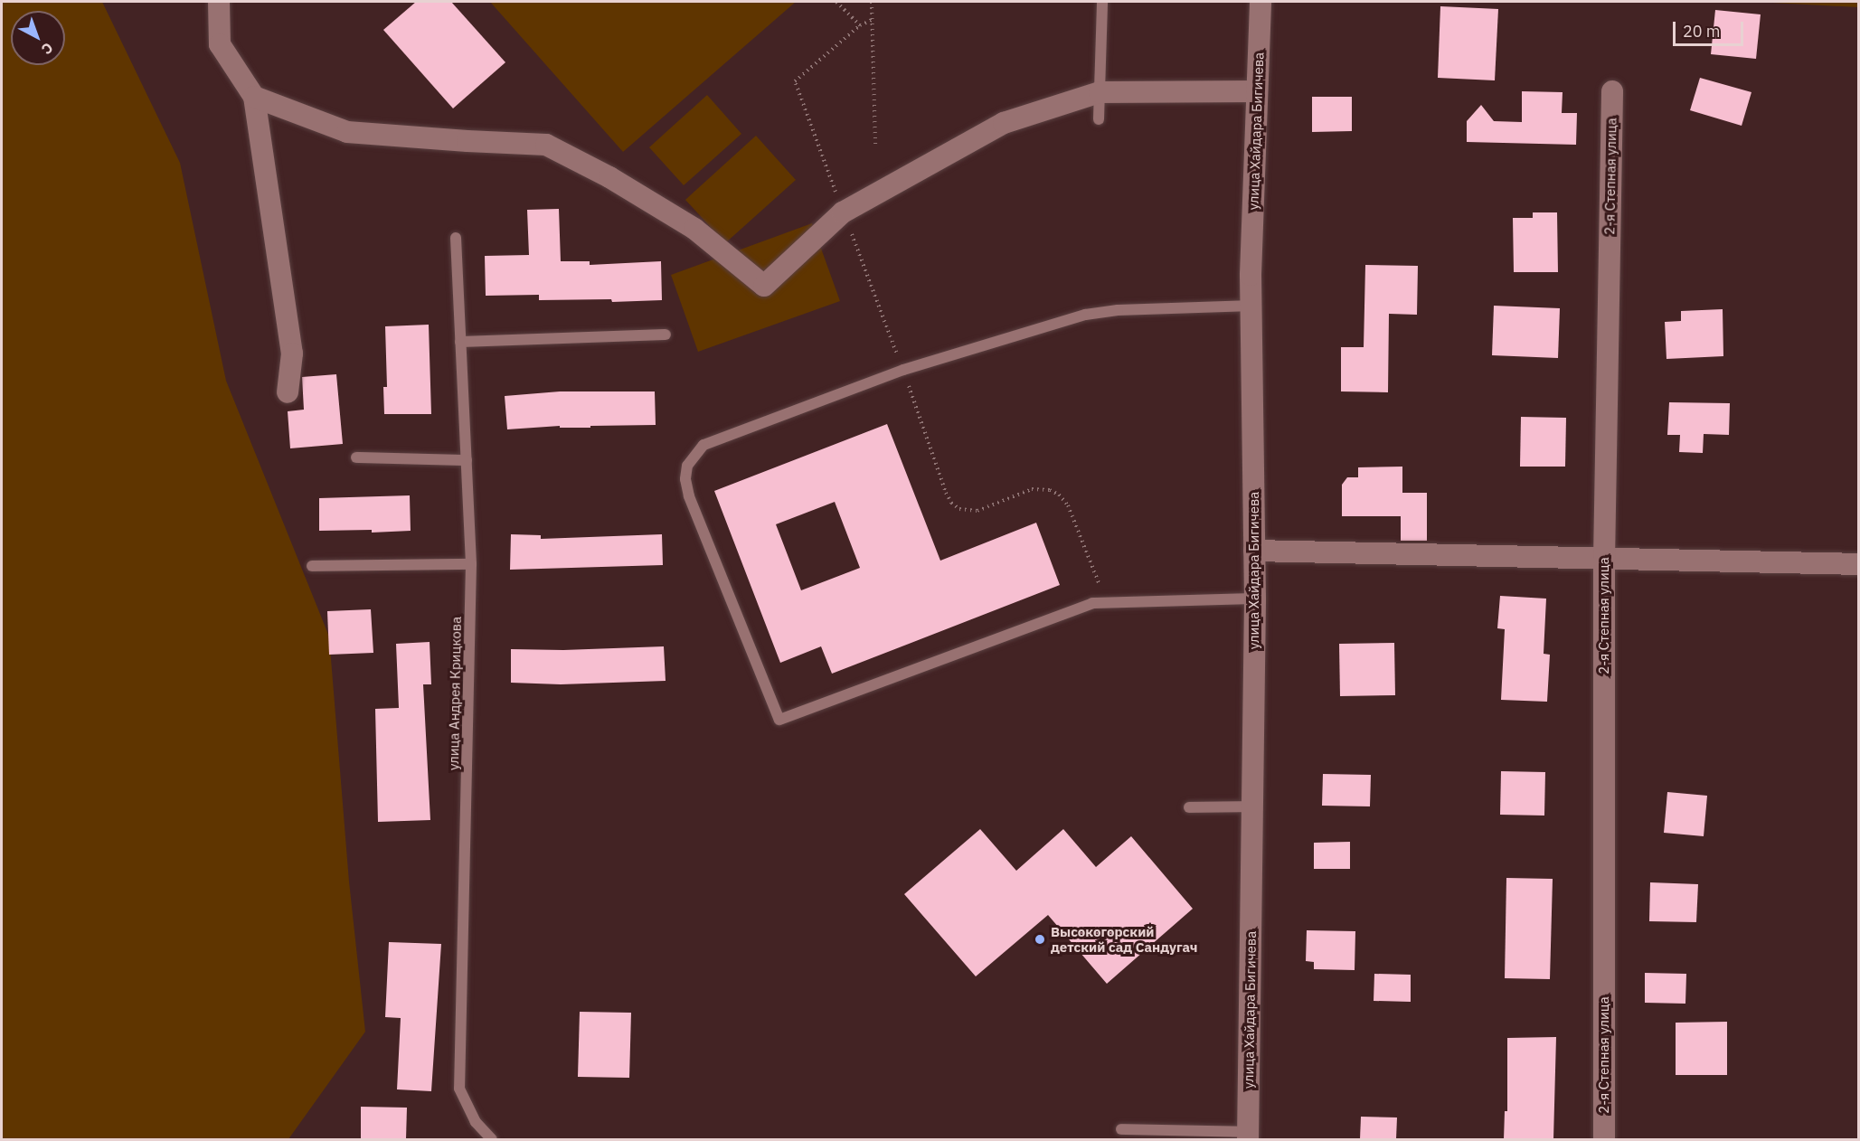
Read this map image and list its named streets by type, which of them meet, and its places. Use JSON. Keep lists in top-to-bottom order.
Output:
{
  "streets": {
    "street": ["улица Хайдара Бигичева", "2-я Степная улица"],
    "lane": ["улица Андрея Крицкова"]
  },
  "places": ["Высокогорский детский сад Сандугач"],
  "scale_bar": "20 m",
  "north": "bottom right"
}
